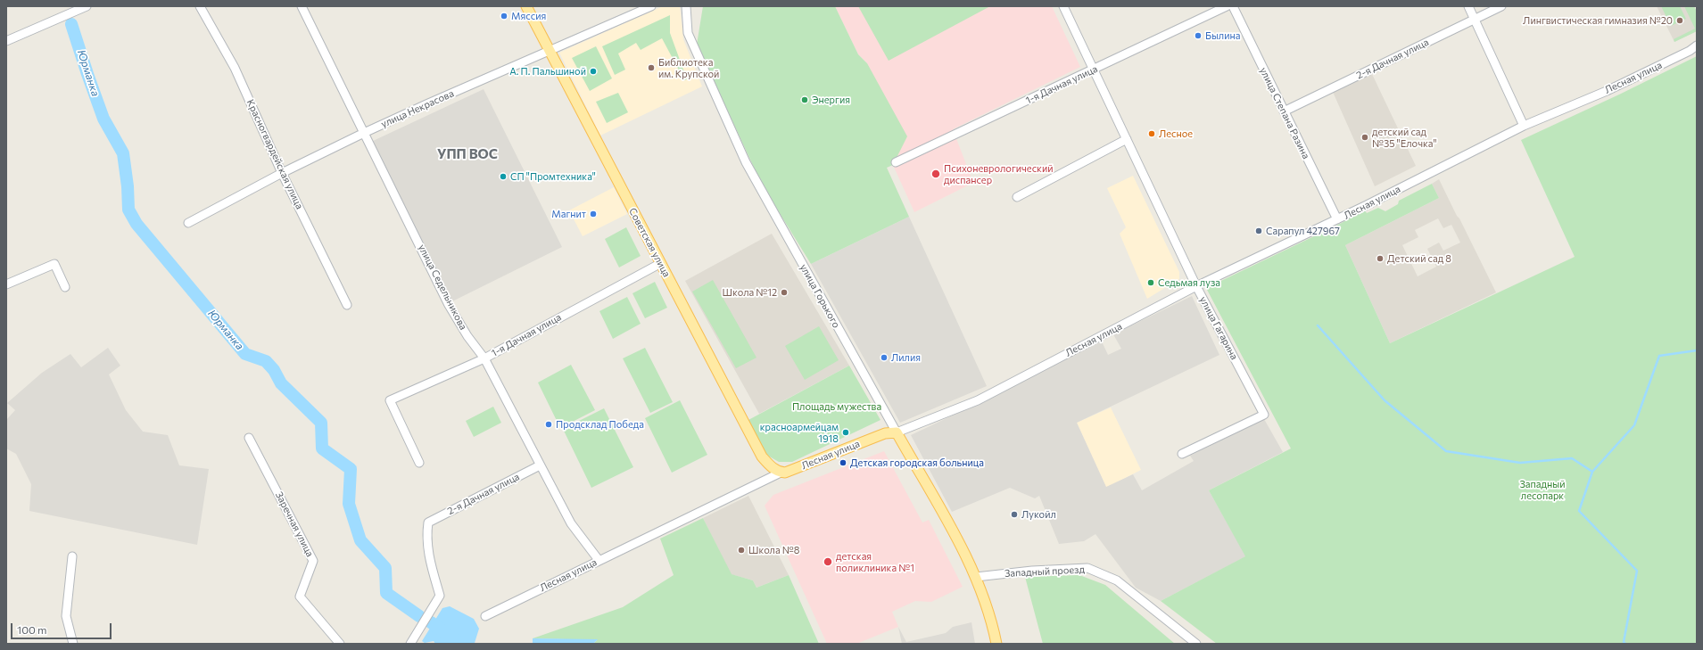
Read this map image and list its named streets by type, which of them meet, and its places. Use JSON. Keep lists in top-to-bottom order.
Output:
{
  "streets": {
    "main road": ["Лесная улица", "Советская улица", "улица Горького"],
    "street": [
      "2-я Дачная улица",
      "1-я Дачная улица",
      "улица Некрасова",
      "улица Степана Разина",
      "Красногвардейская улица",
      "улица Седельникова",
      "улица Гагарина",
      "Заречная улица",
      "Западный проезд"
    ]
  },
  "crossings": [
    ["2-я Дачная улица", "улица Степана Разина"],
    ["2-я Дачная улица", "улица Седельникова"],
    ["Лесная улица", "улица Степана Разина"],
    ["Лесная улица", "Советская улица"],
    ["Лесная улица", "улица Седельникова"],
    ["Лесная улица", "улица Горького"],
    ["Лесная улица", "улица Гагарина"],
    ["1-я Дачная улица", "Советская улица"],
    ["1-я Дачная улица", "улица Седельникова"],
    ["1-я Дачная улица", "улица Гагарина"],
    ["улица Некрасова", "Красногвардейская улица"],
    ["улица Некрасова", "Советская улица"],
    ["улица Некрасова", "улица Седельникова"],
    ["улица Горького", "Западный проезд"]
  ],
  "districts": ["УПП ВОС"],
  "water": ["Юрманка"],
  "parks": ["Площадь мужества", "Западный лесопарк"],
  "places": [
    "Мяссия",
    "Лингвистическая гимназия №20",
    "Былина",
    "Библиотека им. Крупской",
    "А. П. Пальшиной",
    "Энергия",
    "Лесное",
    "детский сад №35 \"Елочка\"",
    "Психоневрологический диспансер",
    "СП \"Промтехника\"",
    "Магнит",
    "Сарапул 427967",
    "Детский сад 8",
    "Седьмая луза",
    "Школа №12",
    "Лилия",
    "Продсклад Победа",
    "красноармейцам 1918",
    "Детская городская больница",
    "Лукойл",
    "Школа №8",
    "детская поликлиника №1"
  ],
  "scale_bar": "100 m"
}
